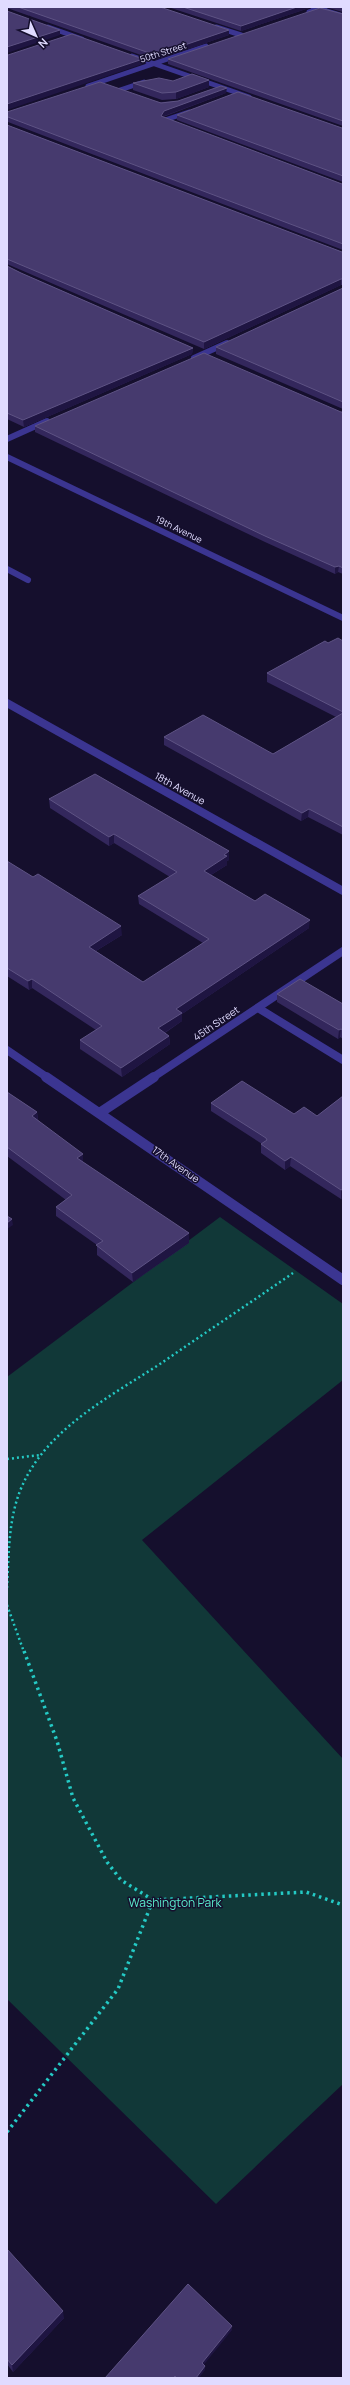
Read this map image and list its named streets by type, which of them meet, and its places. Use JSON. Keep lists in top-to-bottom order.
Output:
{
  "streets": {
    "street": [
      "50th Street",
      "19th Avenue",
      "18th Avenue",
      "45th Street",
      "17th Avenue"
    ]
  },
  "crossings": [
    ["45th Street", "17th Avenue"]
  ],
  "parks": ["Washington Park"],
  "north": "bottom right"
}
